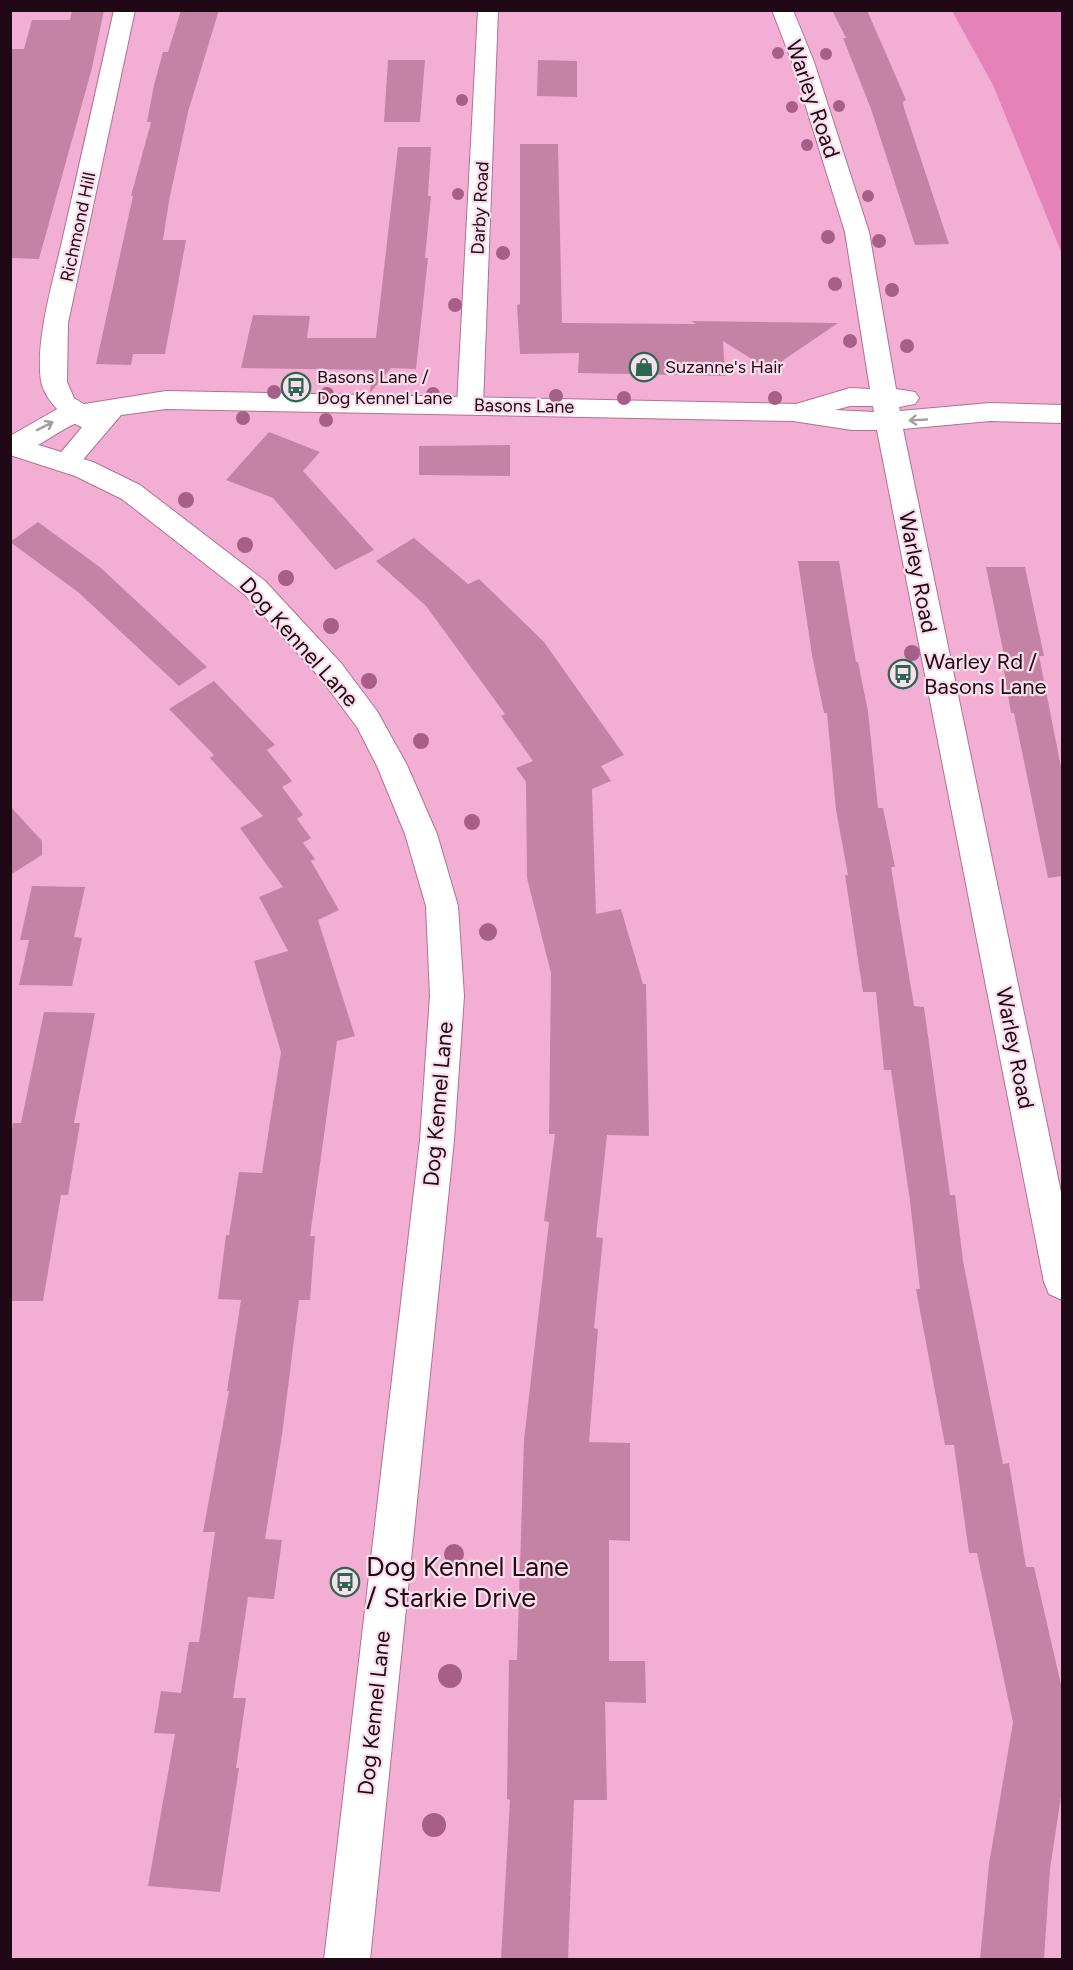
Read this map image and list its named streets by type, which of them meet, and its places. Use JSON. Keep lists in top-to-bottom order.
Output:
{
  "streets": {
    "street": [
      "Warley Road",
      "Darby Road",
      "Richmond Hill",
      "Basons Lane",
      "Dog Kennel Lane"
    ]
  },
  "crossings": [
    ["Warley Road", "Basons Lane"],
    ["Darby Road", "Basons Lane"],
    ["Richmond Hill", "Basons Lane"],
    ["Basons Lane", "Dog Kennel Lane"]
  ],
  "places": {
    "shop": ["Suzanne's Hair"],
    "bus stop": ["Basons Lane / Dog Kennel Lane", "Warley Rd / Basons Lane", "Dog Kennel Lane / Starkie Drive"]
  }
}
